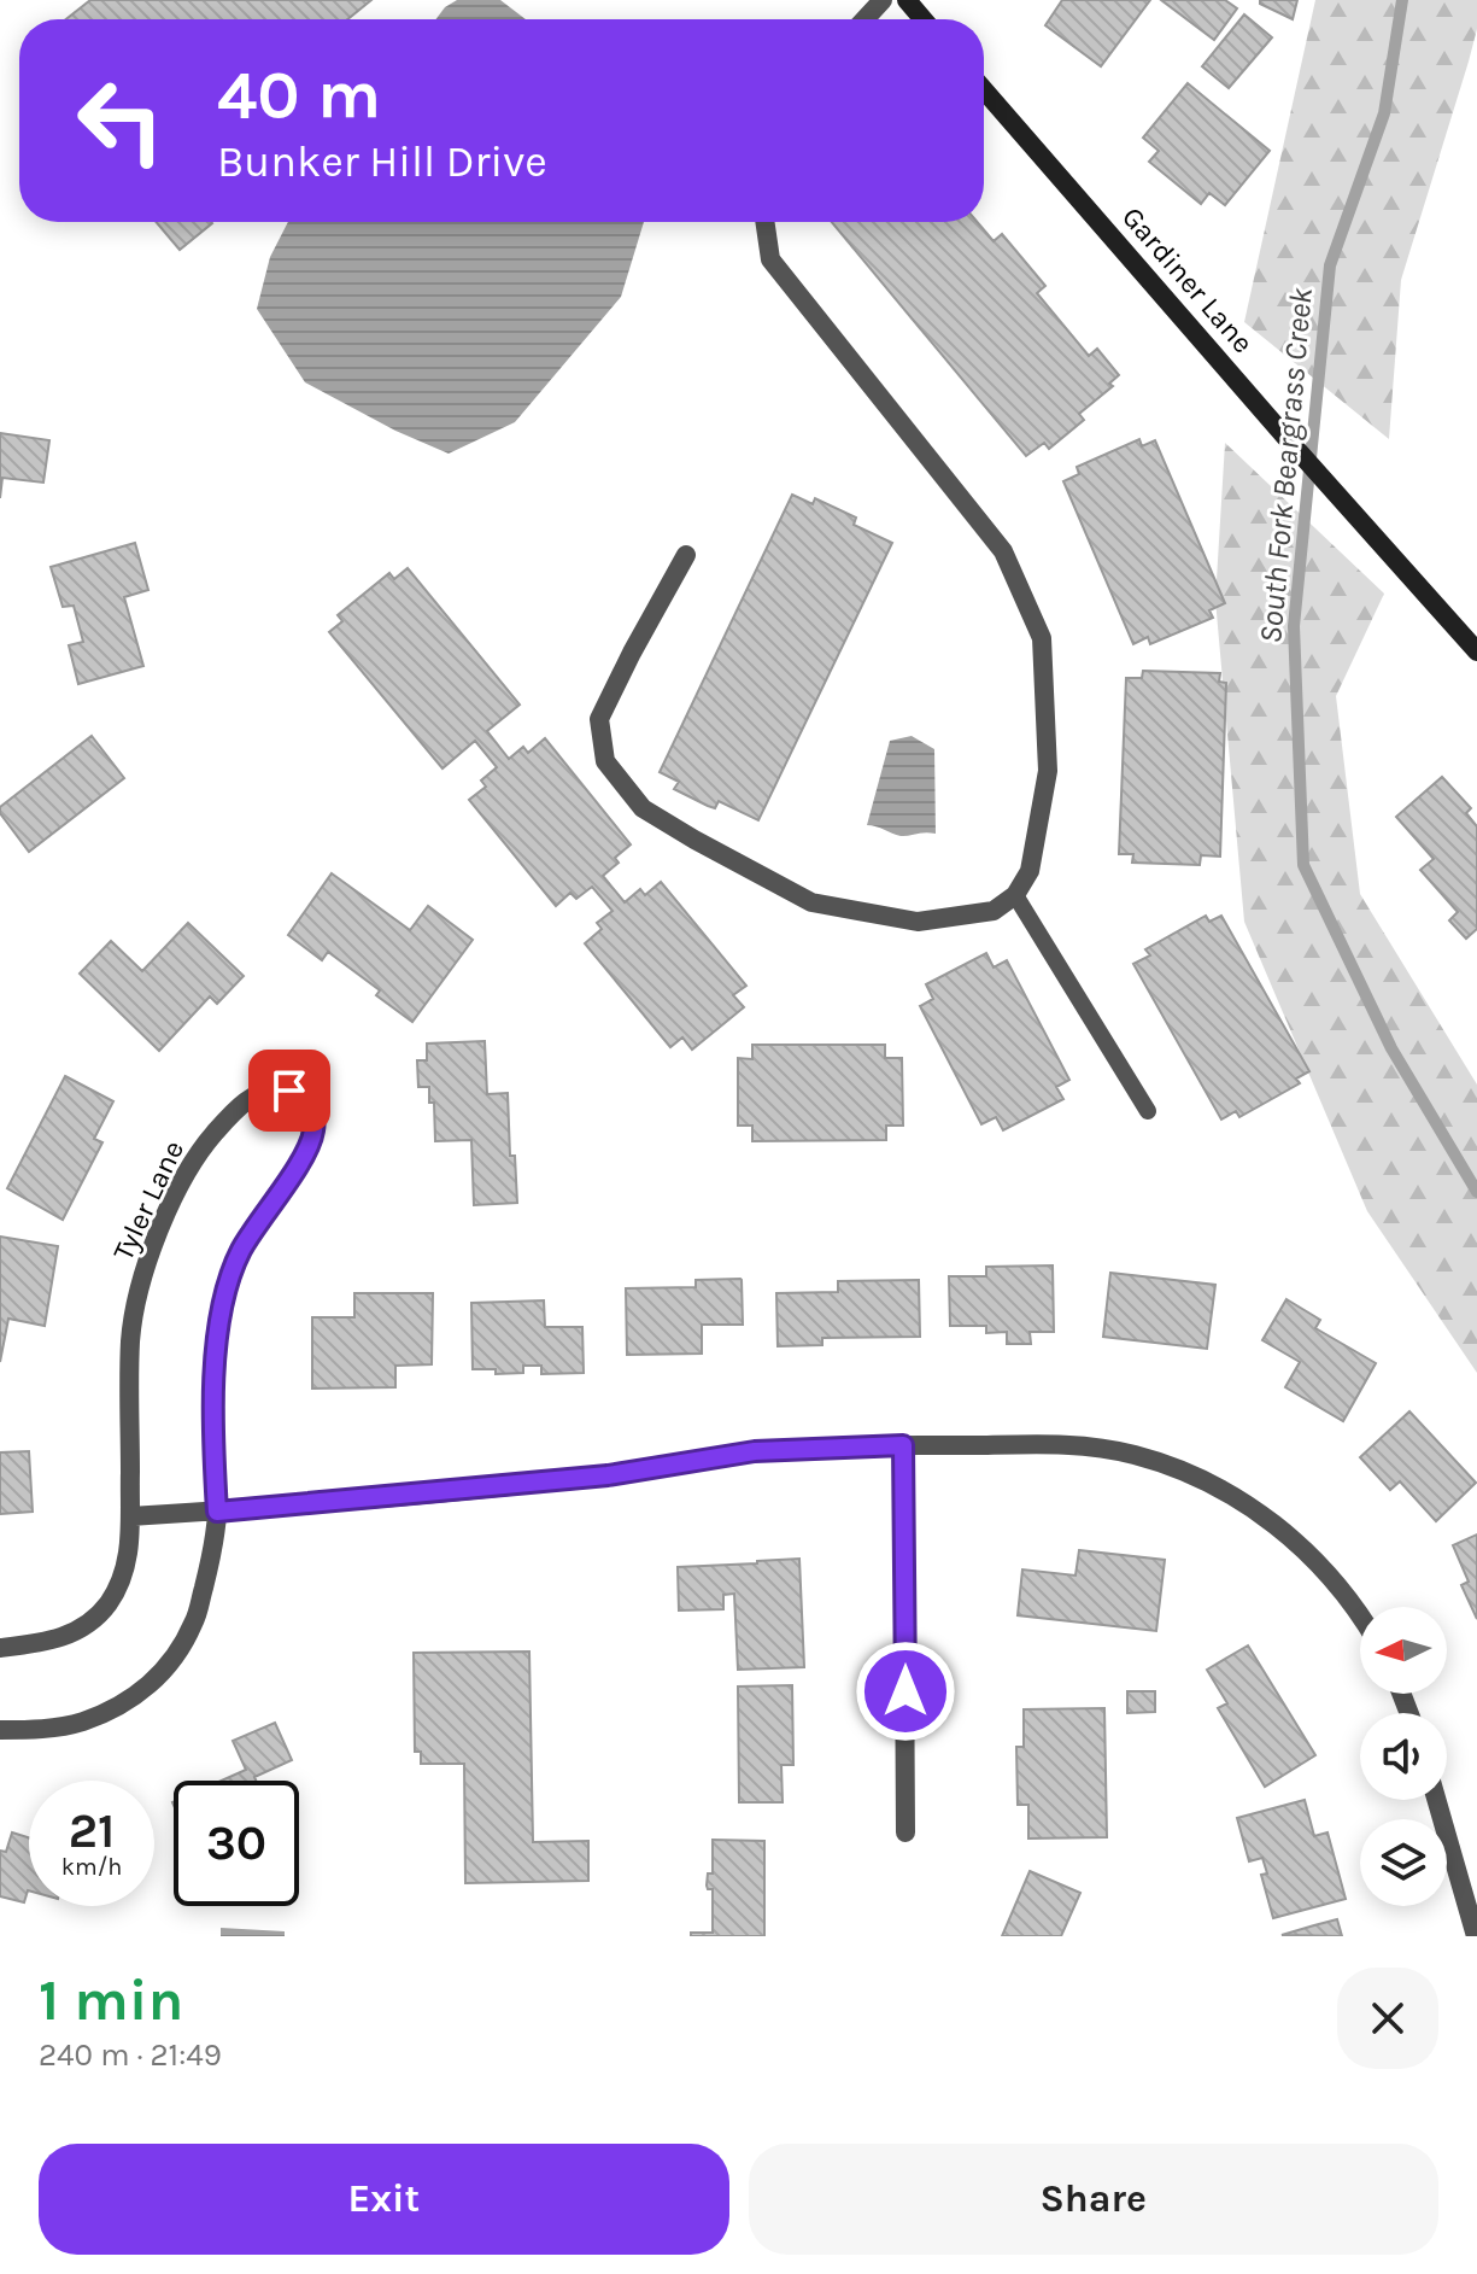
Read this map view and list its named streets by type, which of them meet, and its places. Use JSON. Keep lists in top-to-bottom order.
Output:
{
  "streets": {
    "main road": ["Gardiner Lane"],
    "street": ["Tyler Lane"]
  },
  "water": ["South Fork Beargrass Creek"],
  "north": "left",
  "page": {
    "turn": ["40 m", "Bunker Hill Drive"],
    "speed": "21 km/h",
    "limit": "30",
    "heading": ["1 min", "240 m · 21:49"],
    "buttons": ["Exit", "Share"]
  }
}
